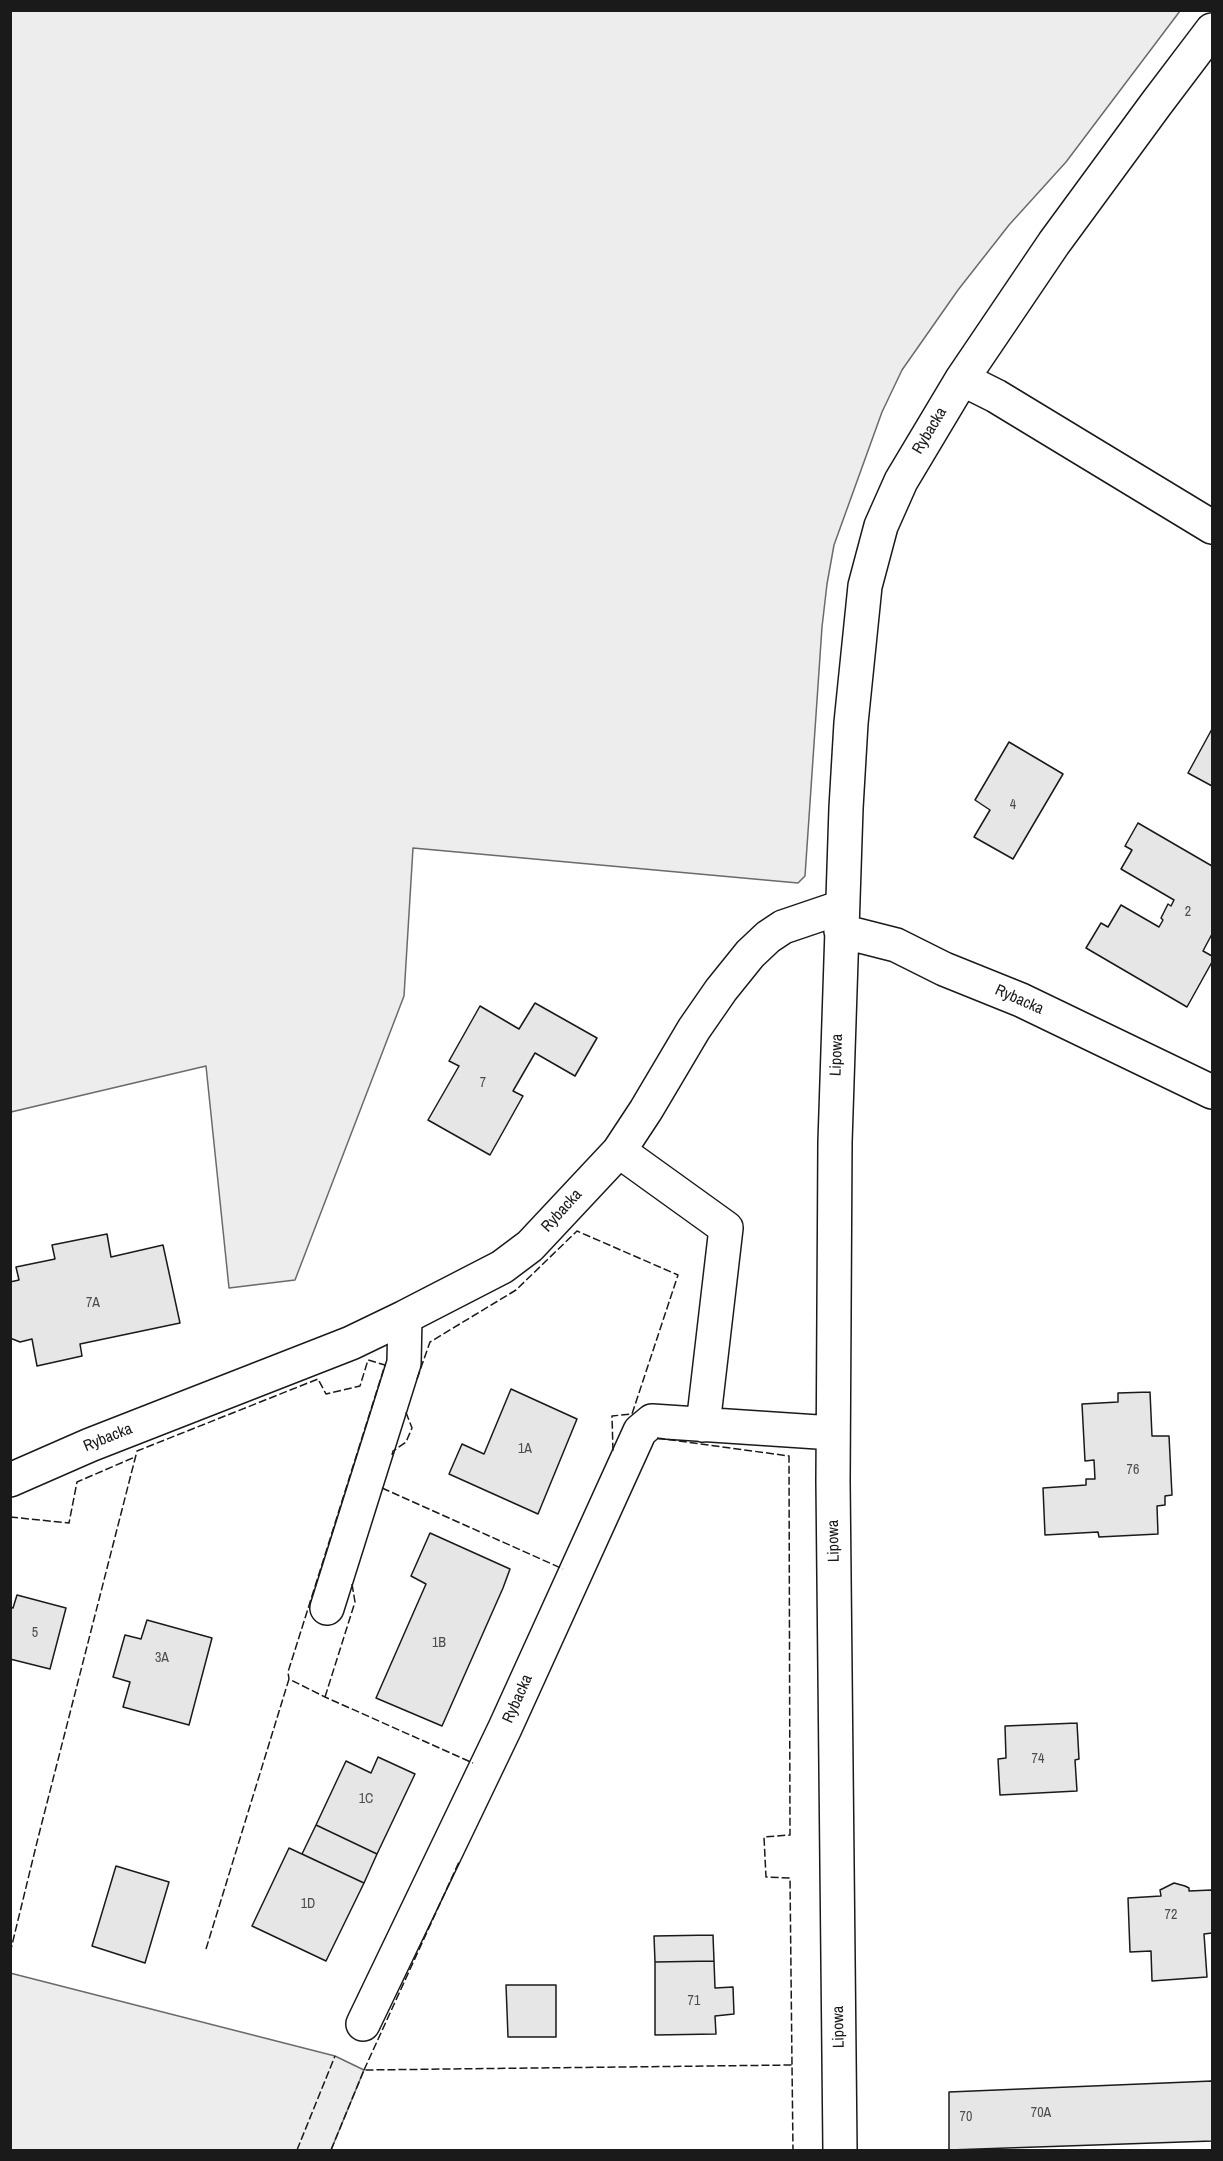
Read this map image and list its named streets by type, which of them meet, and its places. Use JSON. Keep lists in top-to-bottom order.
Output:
{
  "streets": {
    "street": ["Rybacka", "Lipowa"]
  },
  "crossings": [
    ["Rybacka", "Lipowa"]
  ],
  "house_numbers": [
    "4",
    "2",
    "7",
    "7A",
    "1A",
    "76",
    "5",
    "1B",
    "3A",
    "74",
    "1C",
    "1D",
    "72",
    "71",
    "70A",
    "70"
  ]
}
